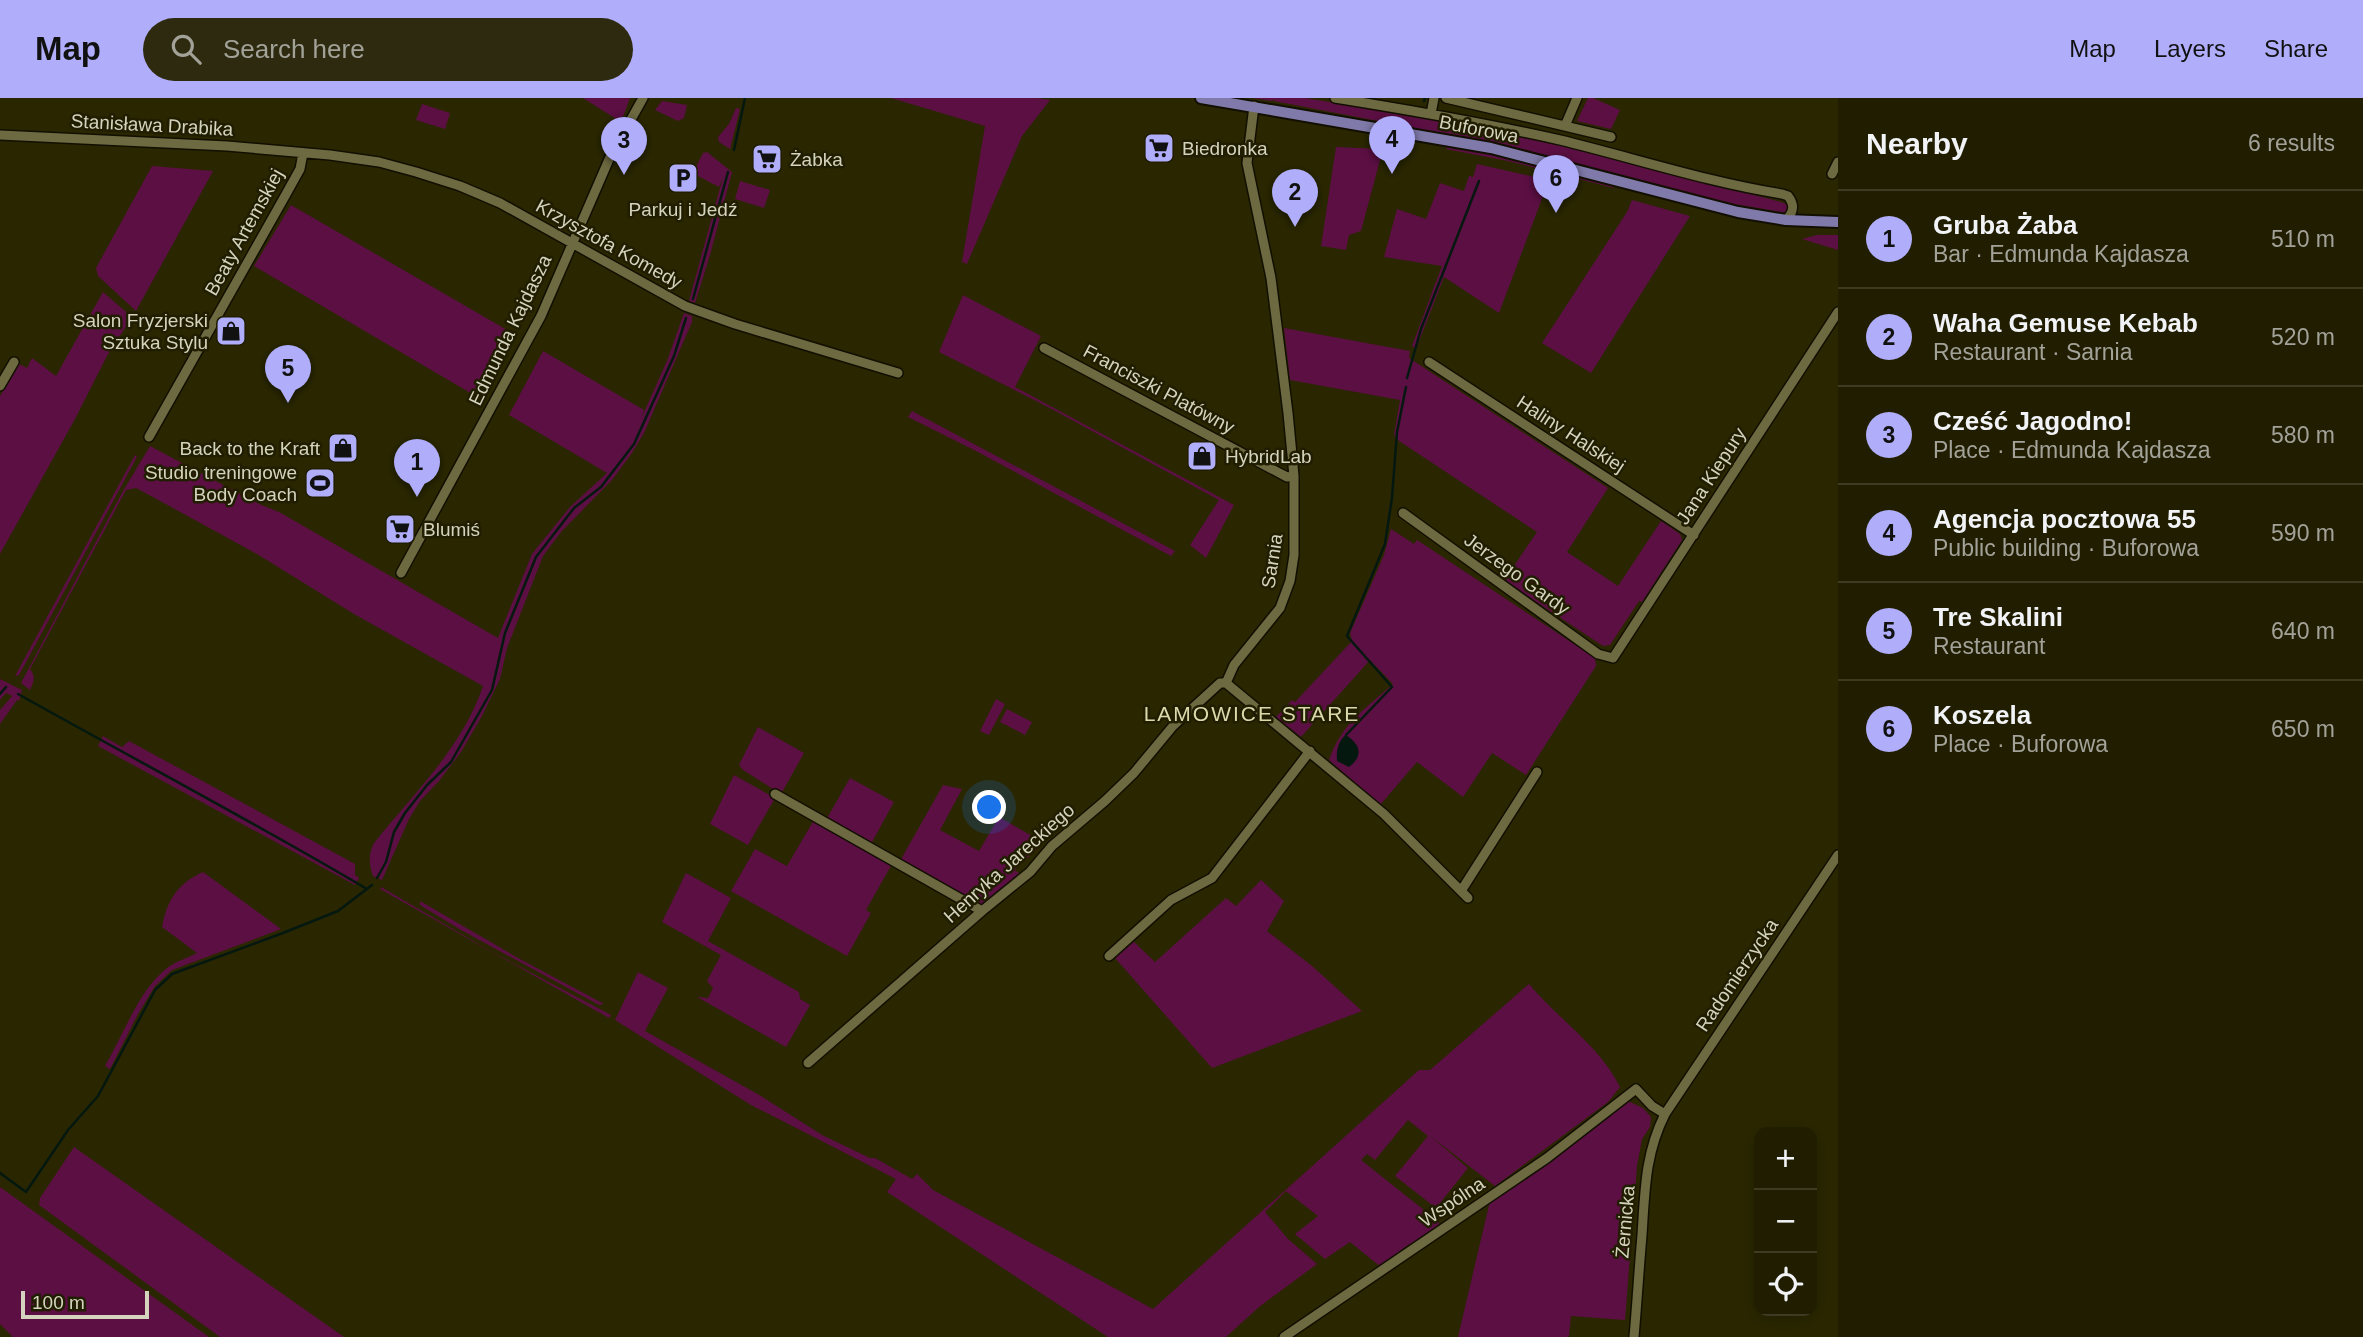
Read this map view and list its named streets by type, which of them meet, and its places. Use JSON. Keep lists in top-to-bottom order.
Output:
{
  "streets": {
    "main road": ["Buforowa"],
    "street": [
      "Stanisława Drabika",
      "Beaty Artemskiej",
      "Krzysztofa Komedy",
      "Edmunda Kajdasza",
      "Franciszki Platówny",
      "Haliny Halskiej",
      "Jana Kiepury",
      "Sarnia",
      "Jerzego Gardy",
      "Henryka Jareckiego",
      "Radomierzycka",
      "Wspólna",
      "Żernicka"
    ]
  },
  "crossings": [
    ["Stanisława Drabika", "Beaty Artemskiej"],
    ["Stanisława Drabika", "Krzysztofa Komedy"],
    ["Buforowa", "Sarnia"],
    ["Beaty Artemskiej", "Krzysztofa Komedy"],
    ["Krzysztofa Komedy", "Edmunda Kajdasza"],
    ["Franciszki Platówny", "Sarnia"],
    ["Haliny Halskiej", "Jana Kiepury"],
    ["Jana Kiepury", "Jerzego Gardy"],
    ["Sarnia", "Henryka Jareckiego"],
    ["Radomierzycka", "Wspólna"],
    ["Radomierzycka", "Żernicka"],
    ["Wspólna", "Żernicka"]
  ],
  "districts": ["LAMOWICE STARE"],
  "places": {
    "supermarket": ["Biedronka", "Żabka", "Blumiś"],
    "parking": ["Parkuj i Jedź"],
    "shop": ["Salon Fryzjerski Sztuka Stylu", "Back to the Kraft", "HybridLab"],
    "sports": ["Studio treningowe Body Coach"]
  },
  "scale_bar": "100 m",
  "page": {
    "header": "Map",
    "search": "Search here",
    "nav": ["Map", "Layers", "Share"],
    "heading": ["Nearby", "6 results"],
    "pins": [
      "4",
      "3",
      "6",
      "2",
      "5",
      "1"
    ],
    "list": [
      {
        "mark": "1",
        "name": "Gruba Żaba",
        "note": "Bar · Edmunda Kajdasza",
        "value": "510 m"
      },
      {
        "mark": "2",
        "name": "Waha Gemuse Kebab",
        "note": "Restaurant · Sarnia",
        "value": "520 m"
      },
      {
        "mark": "3",
        "name": "Cześć Jagodno!",
        "note": "Place · Edmunda Kajdasza",
        "value": "580 m"
      },
      {
        "mark": "4",
        "name": "Agencja pocztowa 55",
        "note": "Public building · Buforowa",
        "value": "590 m"
      },
      {
        "mark": "5",
        "name": "Tre Skalini",
        "note": "Restaurant",
        "value": "640 m"
      },
      {
        "mark": "6",
        "name": "Koszela",
        "note": "Place · Buforowa",
        "value": "650 m"
      }
    ],
    "map_buttons": ["+", "−"],
    "scale": "100 m"
  }
}
